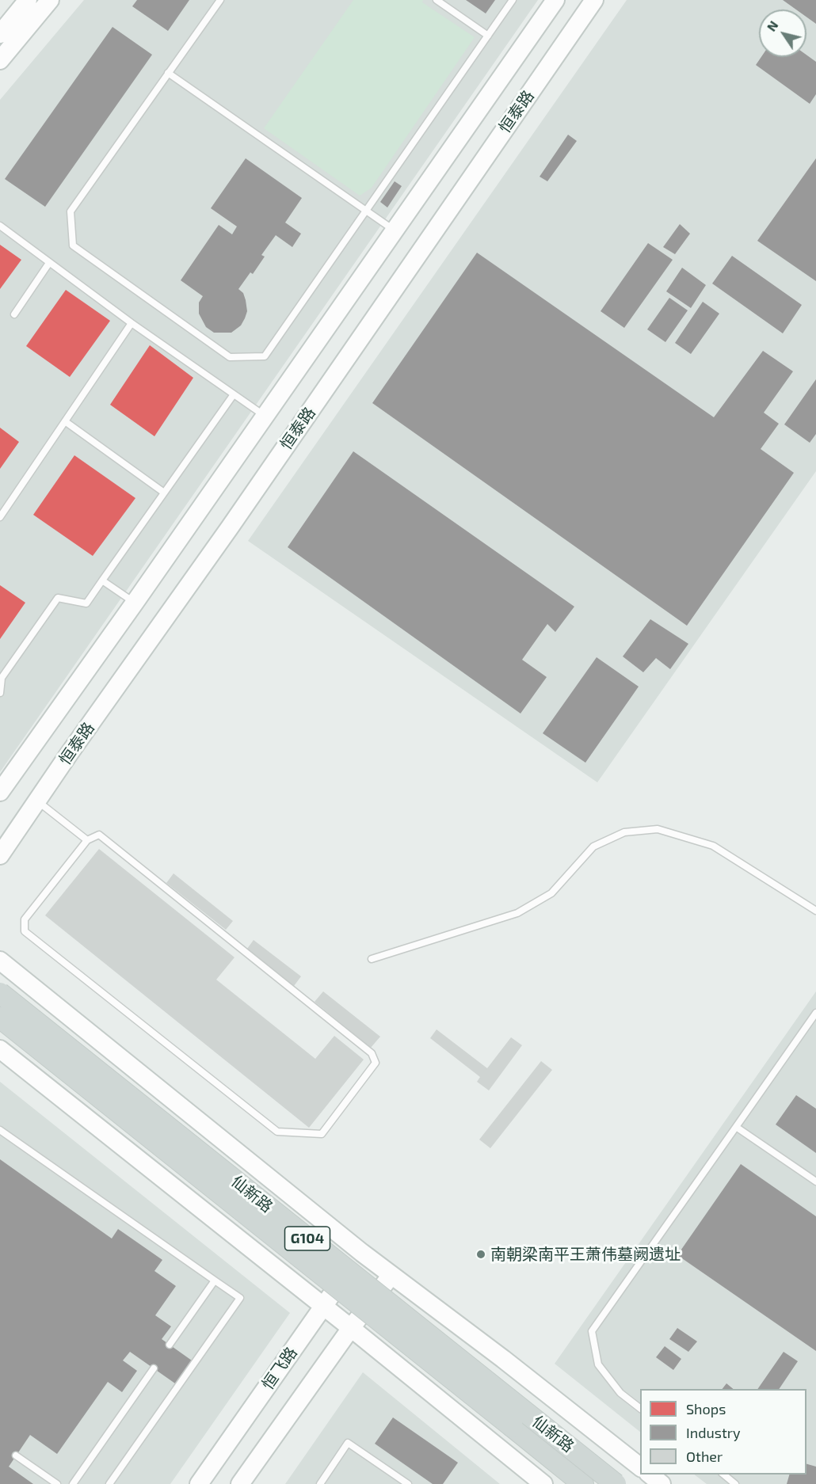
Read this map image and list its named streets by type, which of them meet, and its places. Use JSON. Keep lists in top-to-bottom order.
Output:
{
  "streets": {
    "main road": [
      "恒泰路",
      "仙新路",
      "G104",
      "恒飞路"
    ]
  },
  "crossings": [
    ["仙新路", "恒飞路"]
  ],
  "places": ["南朝梁南平王萧伟墓阙遗址"],
  "legend": ["Shops", "Industry", "Other"],
  "north": "top left"
}
